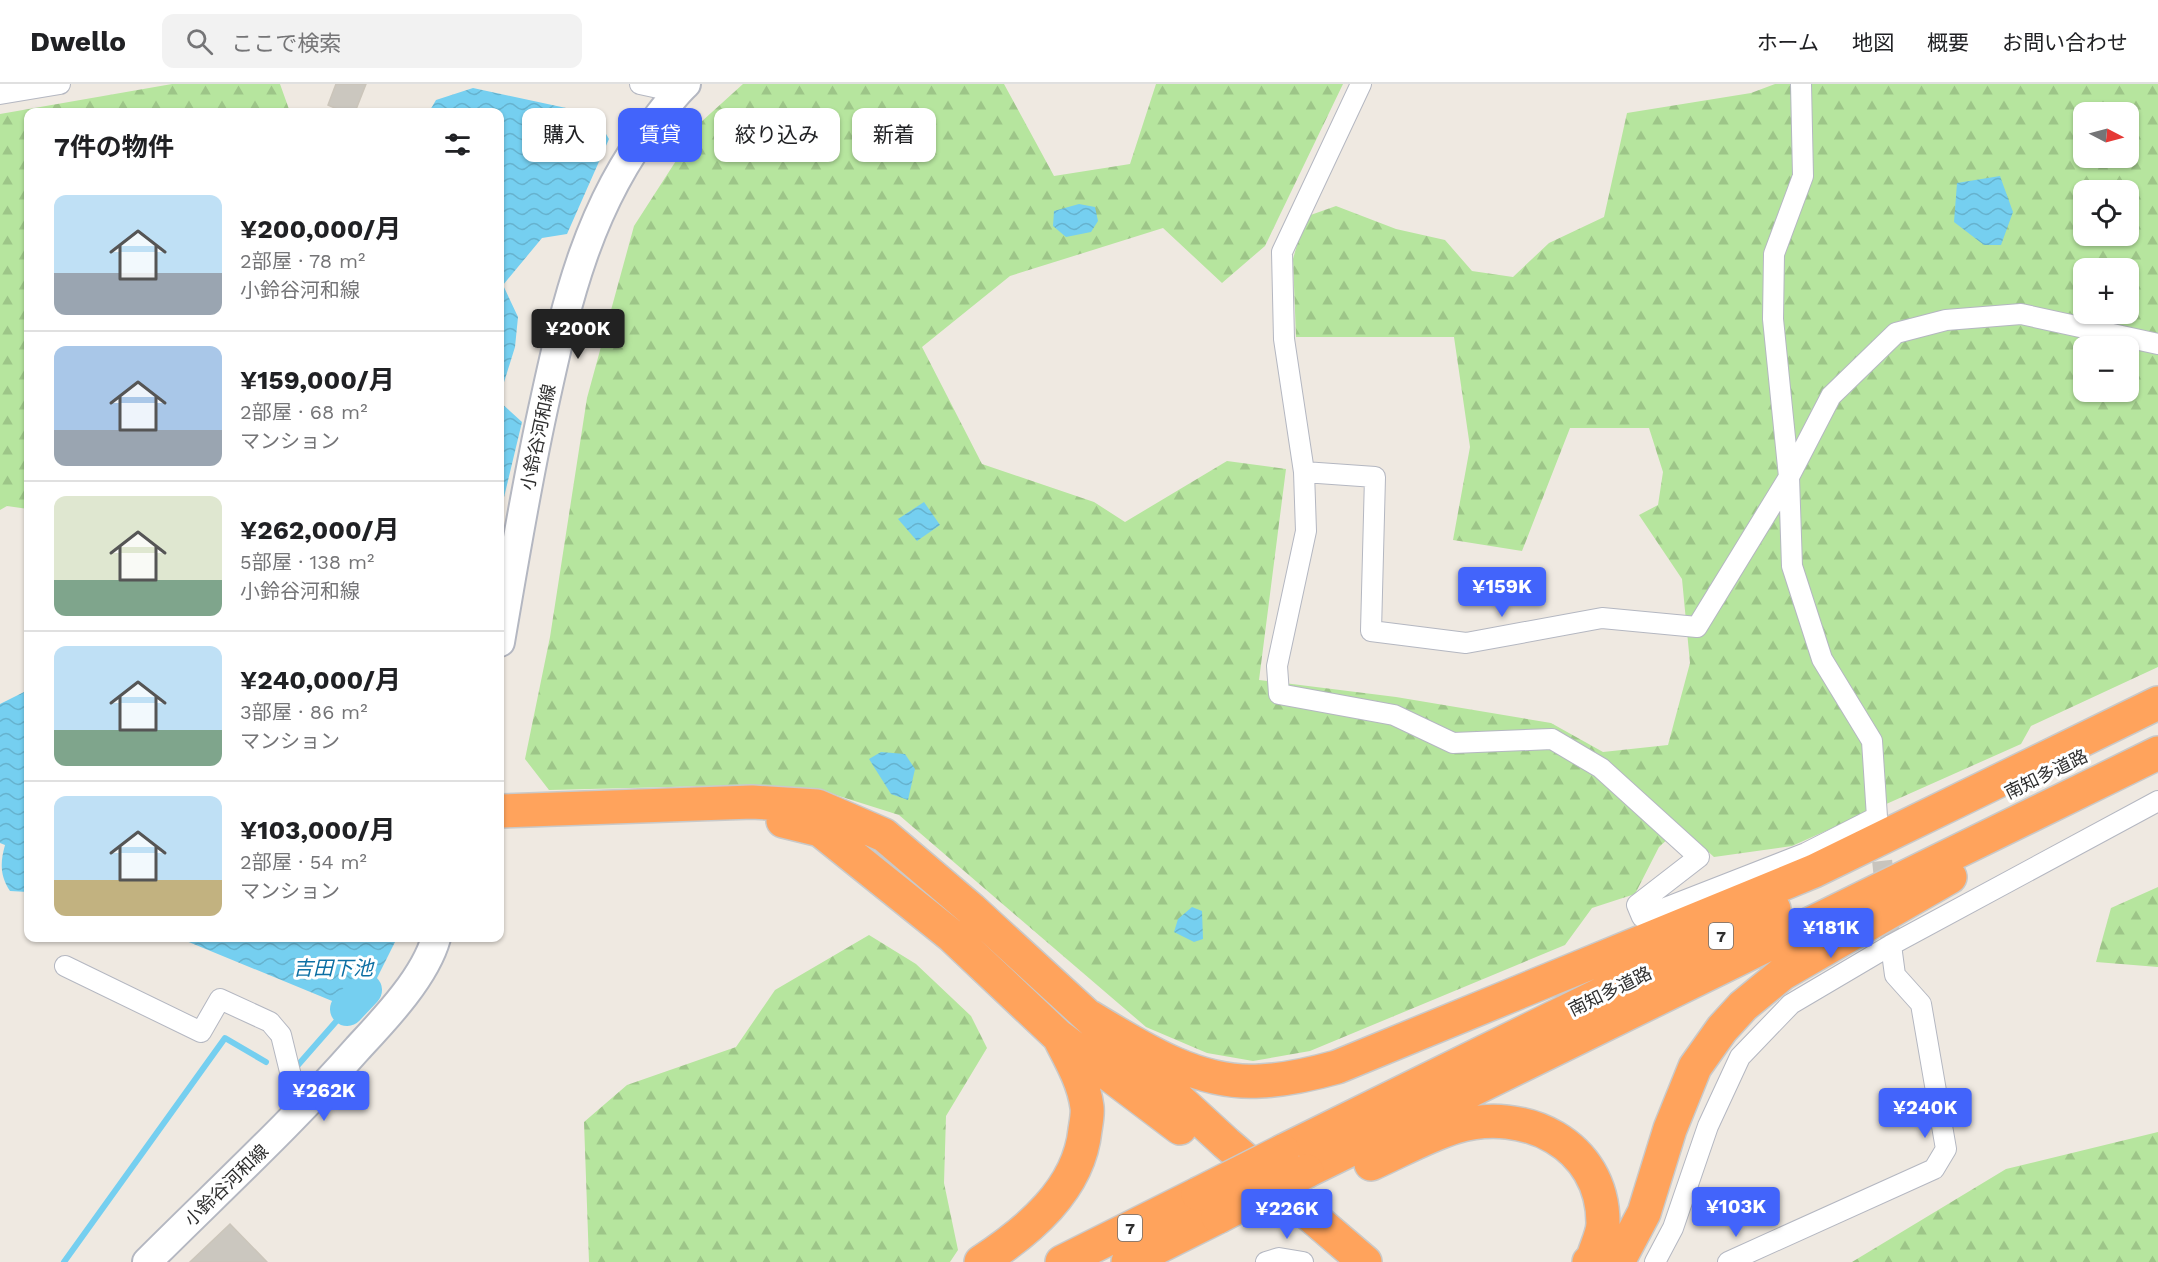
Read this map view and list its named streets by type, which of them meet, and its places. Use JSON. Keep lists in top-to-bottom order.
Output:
{
  "streets": {
    "highway": ["南知多道路", "7"],
    "main road": ["小鈴谷河和線"]
  },
  "water": ["吉田下池"],
  "north": "right",
  "page": {
    "header": "Dwello",
    "search": "ここで検索",
    "nav": [
      "ホーム",
      "地図",
      "概要",
      "お問い合わせ"
    ],
    "map_buttons": ["+", "−"],
    "chip": [
      "購入",
      "賃貸",
      "絞り込み",
      "新着"
    ],
    "heading": "7件の物件",
    "list": [
      {
        "name": "¥200,000/月",
        "note": "2部屋 · 78 m² · 小鈴谷河和線"
      },
      {
        "name": "¥159,000/月",
        "note": "2部屋 · 68 m² · マンション"
      },
      {
        "name": "¥262,000/月",
        "note": "5部屋 · 138 m² · 小鈴谷河和線"
      },
      {
        "name": "¥240,000/月",
        "note": "3部屋 · 86 m² · マンション"
      },
      {
        "name": "¥103,000/月",
        "note": "2部屋 · 54 m² · マンション"
      }
    ],
    "price": [
      "¥200K",
      "¥159K",
      "¥181K",
      "¥262K",
      "¥240K",
      "¥103K",
      "¥226K"
    ]
  }
}
